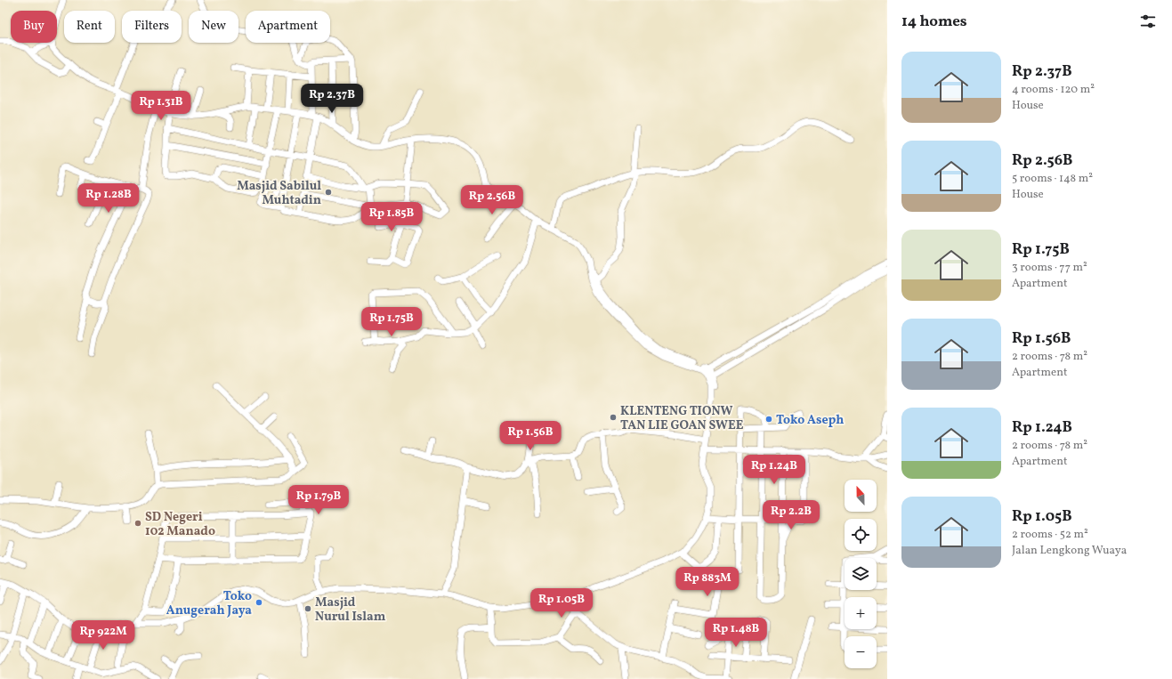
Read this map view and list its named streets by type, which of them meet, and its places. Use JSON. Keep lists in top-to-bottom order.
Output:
{
  "places": [
    "Masjid Sabilul Muhtadin",
    "KLENTENG TIONW TAN LIE GOAN SWEE",
    "Toko Aseph",
    "SD Negeri 102 Manado",
    "Toko Anugerah Jaya",
    "Masjid Nurul Islam"
  ],
  "north": "top",
  "page": {
    "heading": "14 homes",
    "chip": [
      "Buy",
      "Rent",
      "Filters",
      "New",
      "Apartment"
    ],
    "list": [
      {
        "name": "Rp 2.37B",
        "note": "4 rooms · 120 m² · House"
      },
      {
        "name": "Rp 2.56B",
        "note": "5 rooms · 148 m² · House"
      },
      {
        "name": "Rp 1.75B",
        "note": "3 rooms · 77 m² · Apartment"
      },
      {
        "name": "Rp 1.56B",
        "note": "2 rooms · 78 m² · Apartment"
      },
      {
        "name": "Rp 1.24B",
        "note": "2 rooms · 78 m² · Apartment"
      },
      {
        "name": "Rp 1.05B",
        "note": "2 rooms · 52 m² · Jalan Lengkong Wuaya"
      }
    ],
    "price": [
      "Rp 2.37B",
      "Rp 1.31B",
      "Rp 1.28B",
      "Rp 2.56B",
      "Rp 1.85B",
      "Rp 1.75B",
      "Rp 1.56B",
      "Rp 1.24B",
      "Rp 1.79B",
      "Rp 2.2B",
      "Rp 883M",
      "Rp 1.05B",
      "Rp 1.48B",
      "Rp 922M"
    ],
    "map_buttons": ["+", "−"]
  }
}
